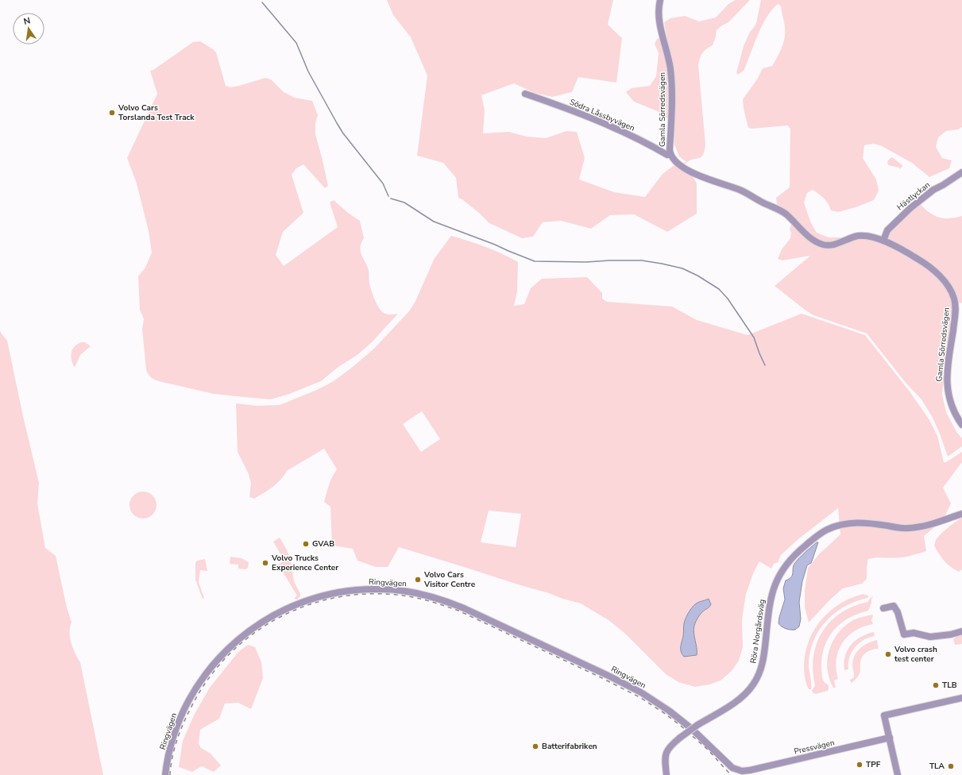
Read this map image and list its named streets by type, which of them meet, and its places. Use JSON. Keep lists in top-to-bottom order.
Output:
{
  "streets": {
    "street": [
      "Gamla Sörredsvägen",
      "Södra Låssbyvägen",
      "Hästlyckan",
      "Ringvägen",
      "Röra Norgårdsväg",
      "Pressvägen"
    ]
  },
  "crossings": [
    ["Gamla Sörredsvägen", "Södra Låssbyvägen"],
    ["Gamla Sörredsvägen", "Hästlyckan"],
    ["Ringvägen", "Pressvägen"]
  ],
  "places": [
    "Volvo Cars Torslanda Test Track",
    "GVAB",
    "Volvo Trucks Experience Center",
    "Volvo Cars Visitor Centre",
    "Volvo crash test center",
    "TLB",
    "Batterifabriken",
    "TPF",
    "TLA"
  ],
  "north": "top"
}
